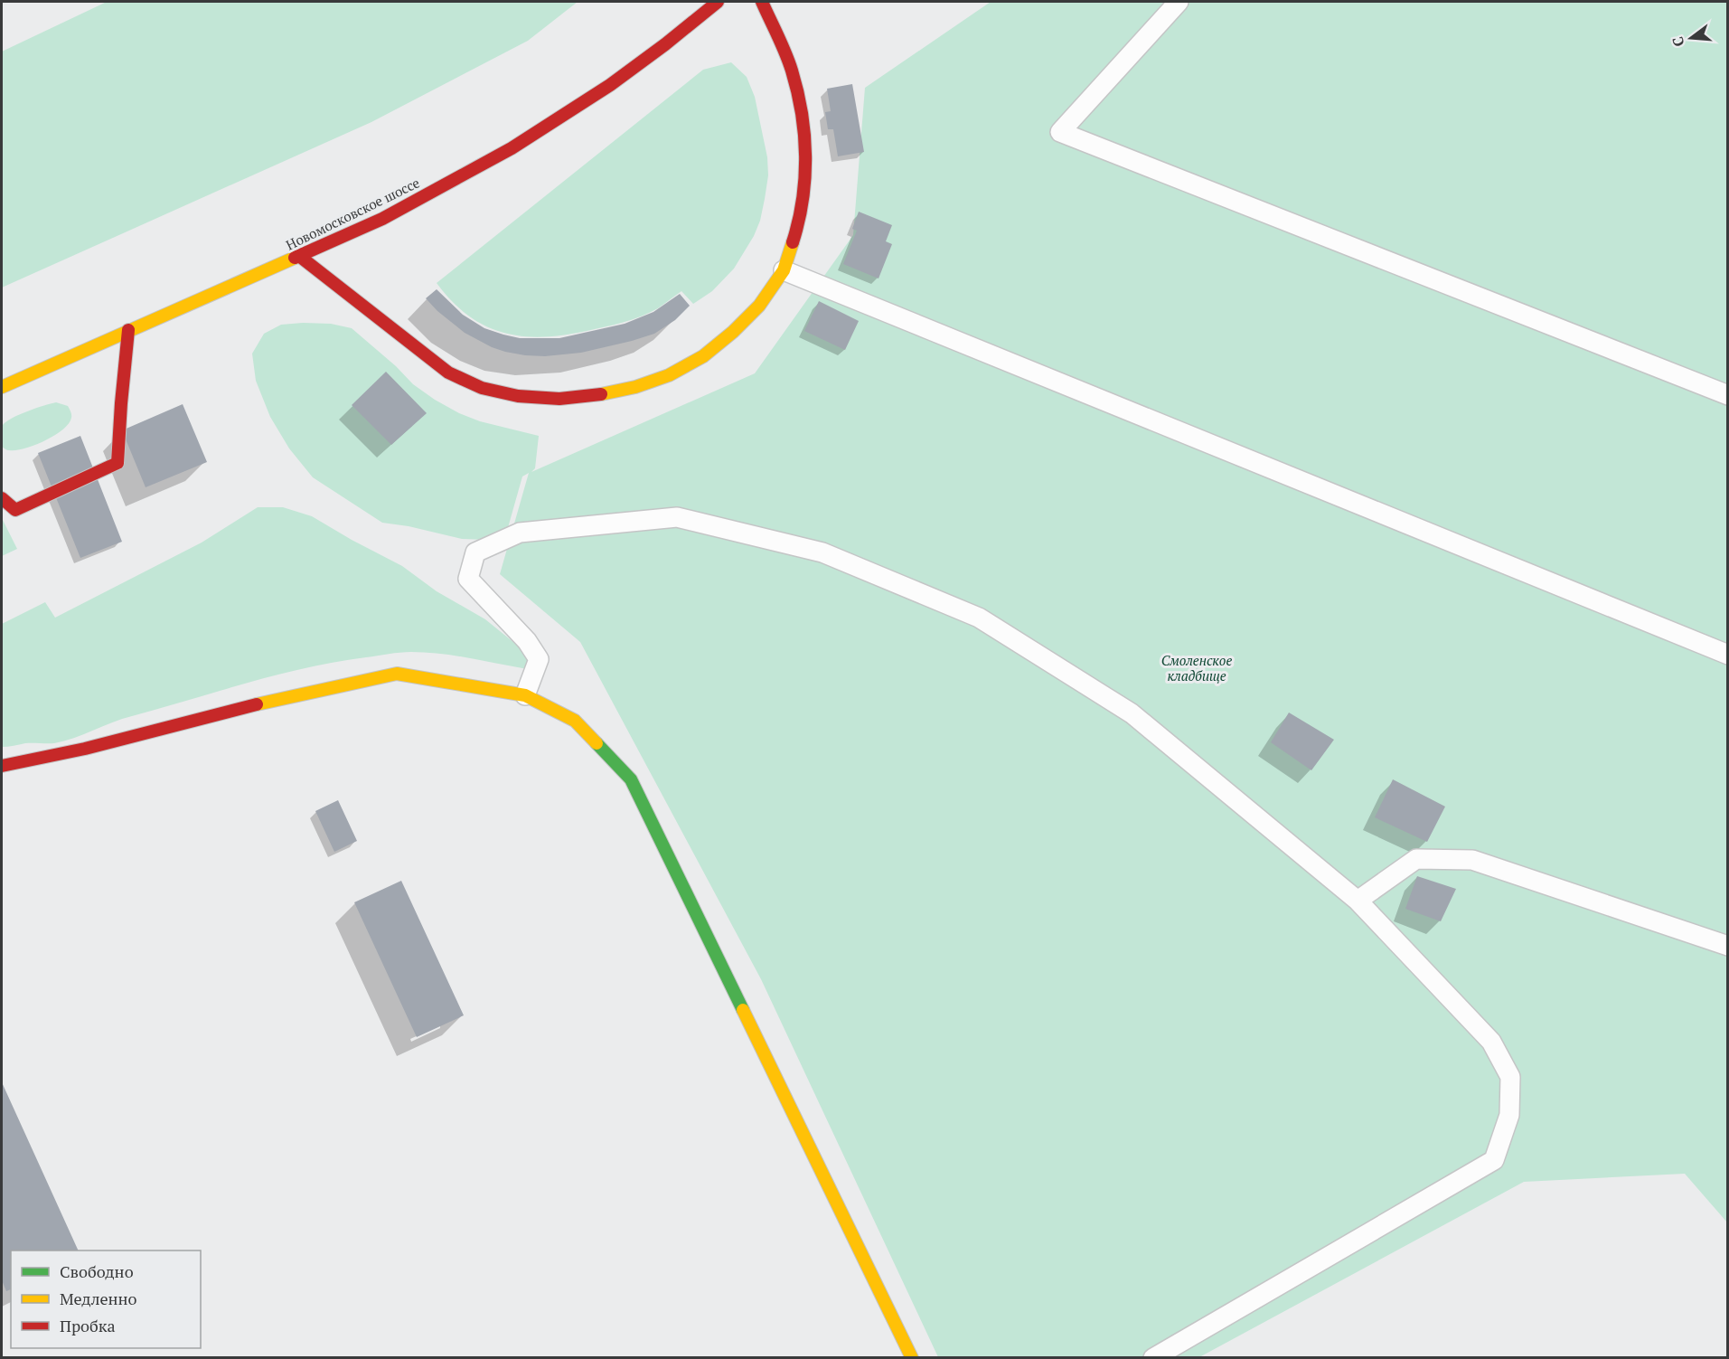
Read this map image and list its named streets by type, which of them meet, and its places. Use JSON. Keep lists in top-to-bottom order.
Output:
{
  "streets": {
    "street": ["Новомосковское шоссе"]
  },
  "parks": ["Смоленское кладбище"],
  "legend": ["Свободно", "Медленно", "Пробка"],
  "north": "left"
}
